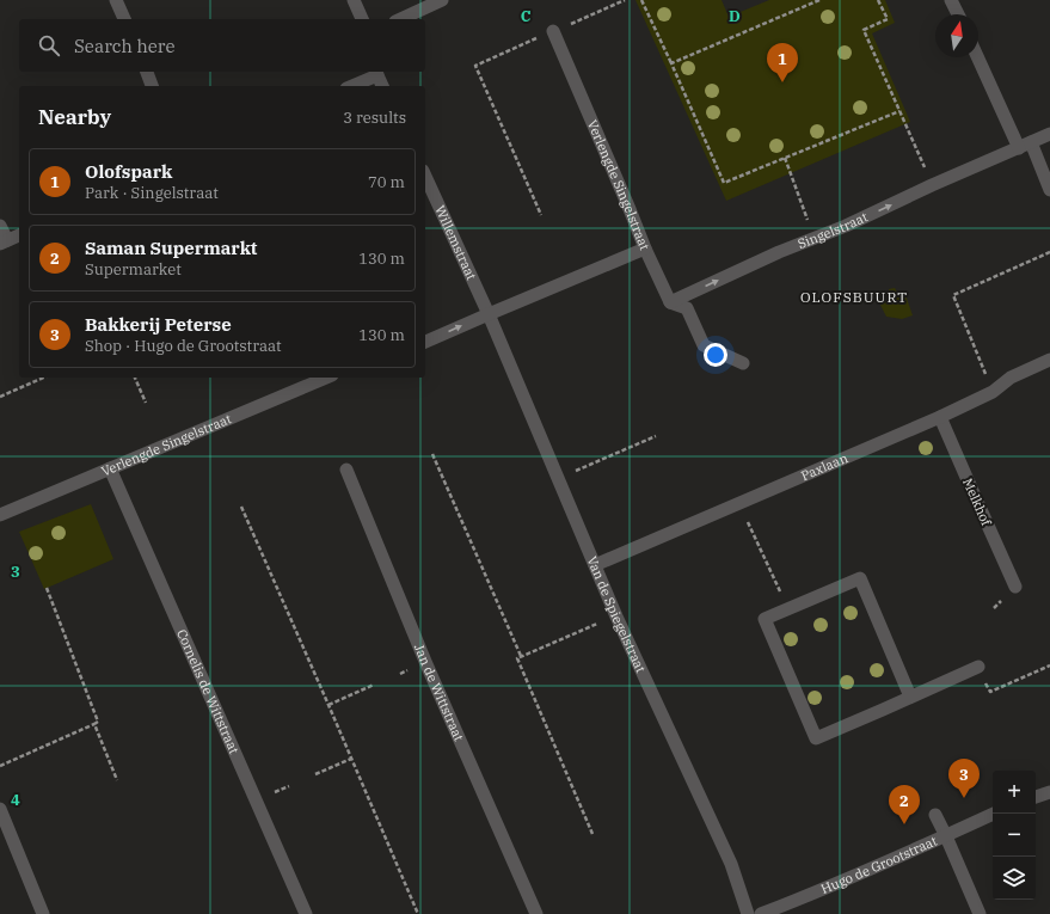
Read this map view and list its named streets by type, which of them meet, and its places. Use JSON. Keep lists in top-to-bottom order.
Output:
{
  "streets": {
    "street": [
      "Verlengde Singelstraat",
      "Singelstraat",
      "Willemstraat",
      "Paxlaan",
      "Melkhof",
      "Van de Spiegelstraat",
      "Cornelis de Wittstraat",
      "Jan de Wittstraat",
      "Hugo de Grootstraat"
    ]
  },
  "crossings": [
    ["Verlengde Singelstraat", "Willemstraat"],
    ["Verlengde Singelstraat", "Van de Spiegelstraat"],
    ["Verlengde Singelstraat", "Cornelis de Wittstraat"],
    ["Willemstraat", "Van de Spiegelstraat"],
    ["Paxlaan", "Melkhof"],
    ["Paxlaan", "Van de Spiegelstraat"]
  ],
  "one_way": ["Singelstraat"],
  "districts": ["OLOFSBUURT"],
  "north": "top",
  "page": {
    "search": "Search here",
    "pins": ["1", "3", "2"],
    "heading": ["Nearby", "3 results"],
    "list": [
      {
        "mark": "1",
        "name": "Olofspark",
        "note": "Park · Singelstraat",
        "value": "70 m"
      },
      {
        "mark": "2",
        "name": "Saman Supermarkt",
        "note": "Supermarket",
        "value": "130 m"
      },
      {
        "mark": "3",
        "name": "Bakkerij Peterse",
        "note": "Shop · Hugo de Grootstraat",
        "value": "130 m"
      }
    ],
    "map_buttons": ["+", "−"]
  },
  "grid": {
    "columns": ["C", "D"],
    "rows": ["3", "4"]
  }
}
